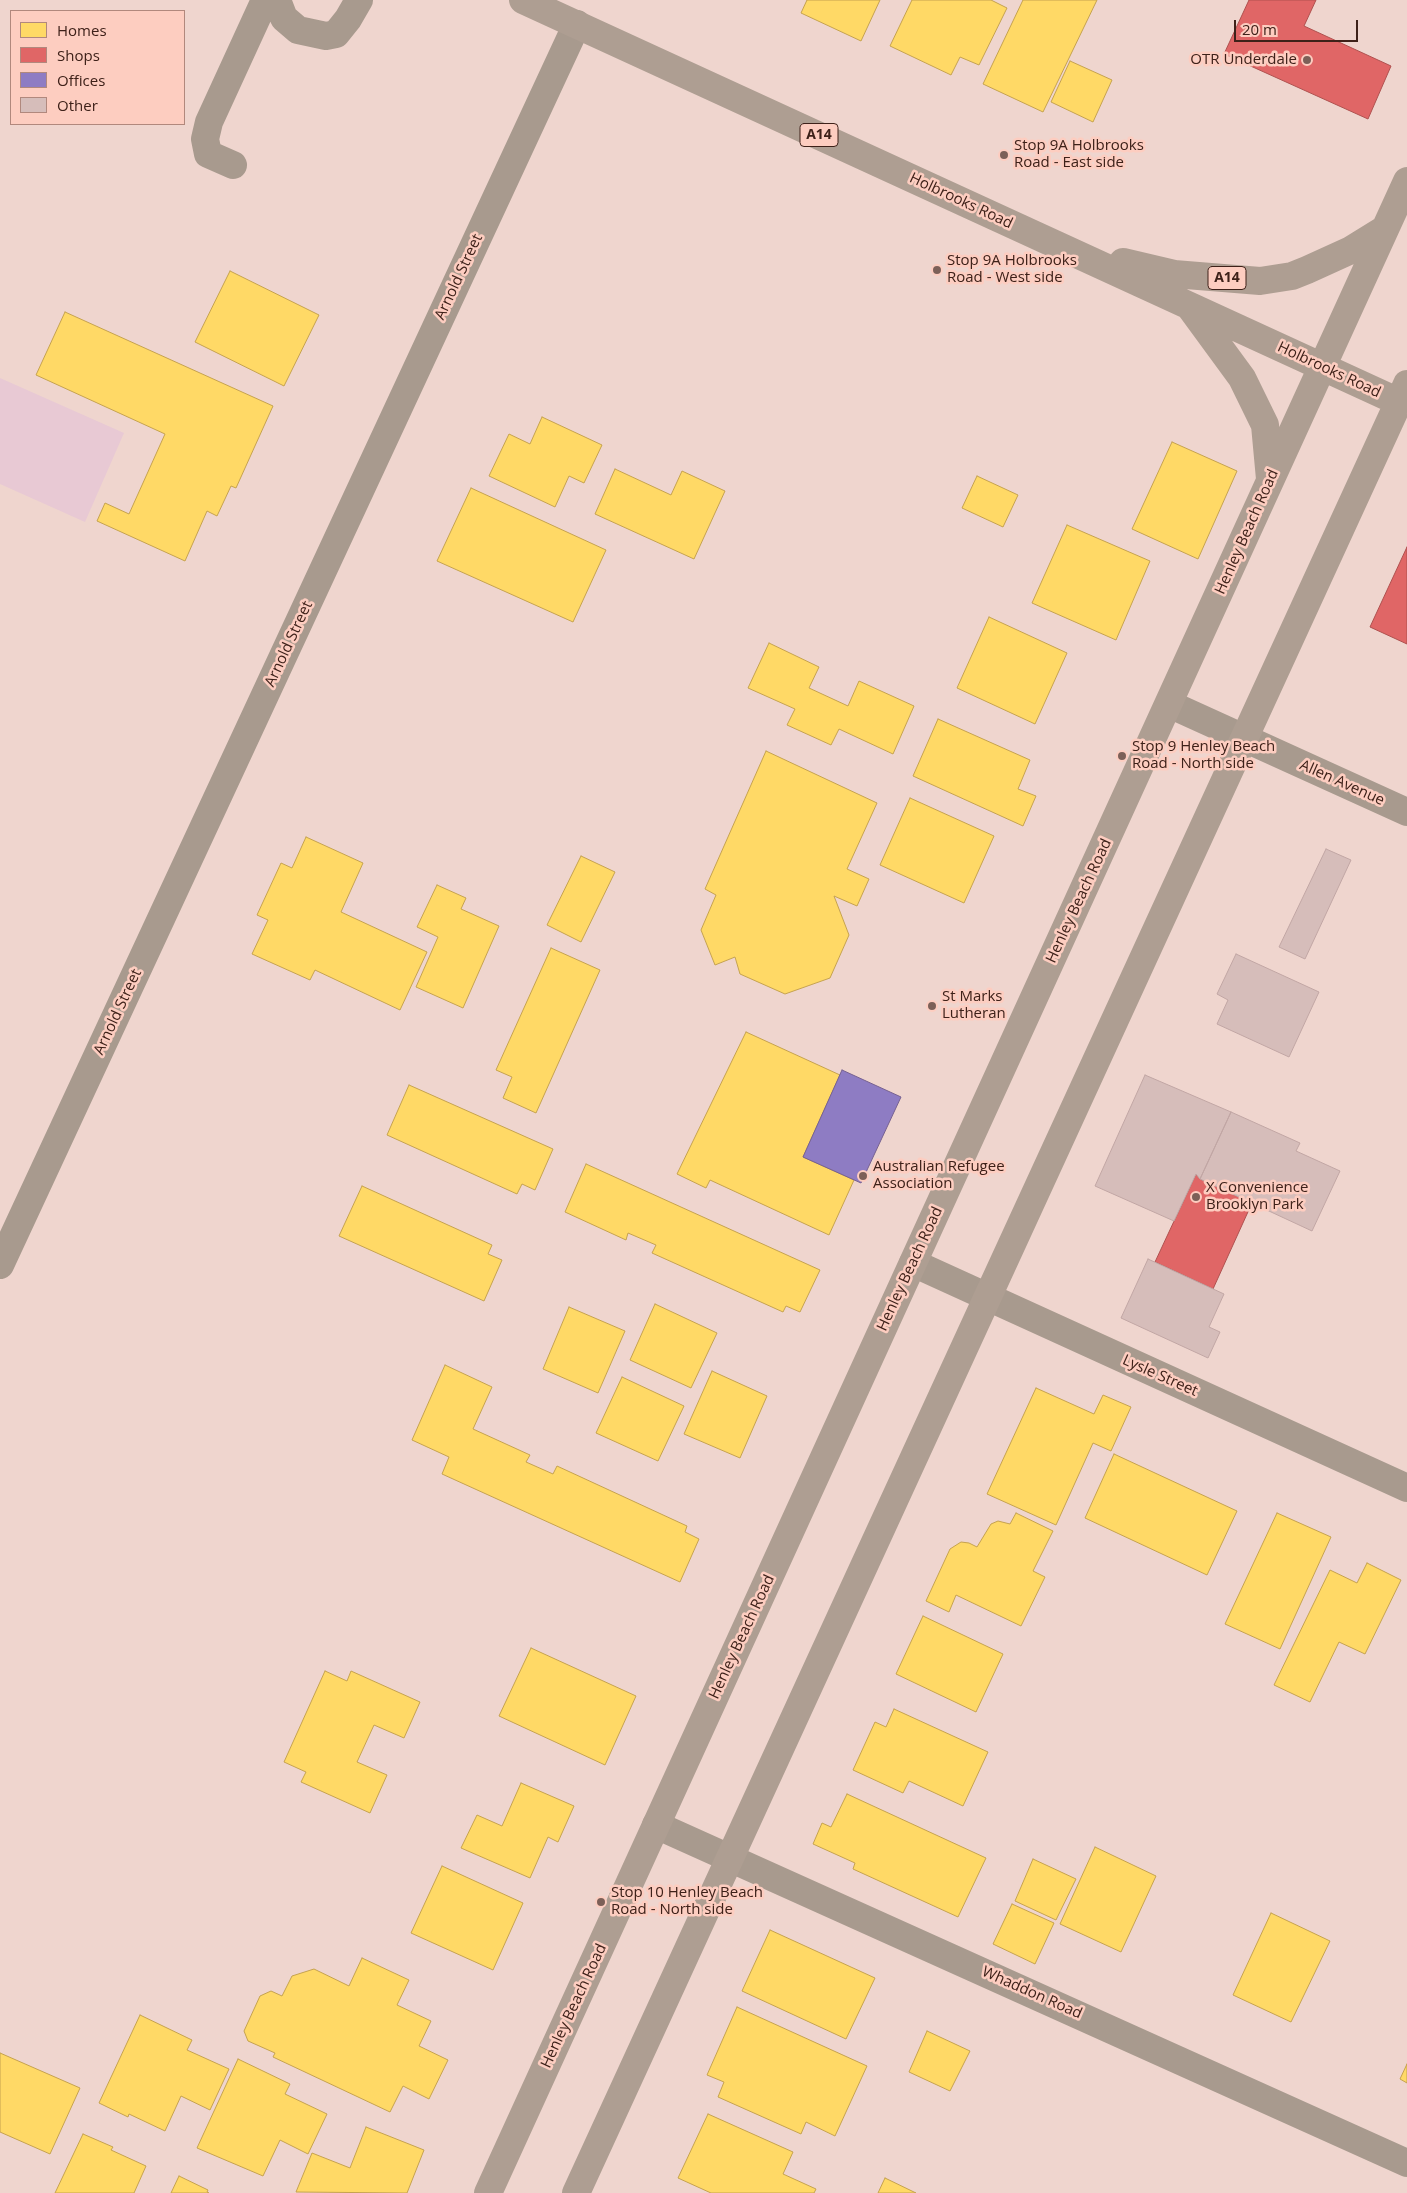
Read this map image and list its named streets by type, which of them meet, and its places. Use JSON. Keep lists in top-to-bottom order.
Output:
{
  "streets": {
    "main road": ["A14", "Holbrooks Road", "Henley Beach Road"],
    "street": [
      "Arnold Street",
      "Allen Avenue",
      "Lysle Street",
      "Whaddon Road"
    ]
  },
  "crossings": [
    ["A14", "Holbrooks Road"],
    ["A14", "Henley Beach Road"],
    ["Holbrooks Road", "Arnold Street"],
    ["Holbrooks Road", "Henley Beach Road"],
    ["Henley Beach Road", "Allen Avenue"],
    ["Henley Beach Road", "Lysle Street"],
    ["Henley Beach Road", "Whaddon Road"]
  ],
  "places": [
    "OTR Underdale",
    "Stop 9A Holbrooks Road - East side",
    "Stop 9A Holbrooks Road - West side",
    "Stop 9 Henley Beach Road - North side",
    "St Marks Lutheran",
    "Australian Refugee Association",
    "X Convenience Brooklyn Park",
    "Stop 10 Henley Beach Road - North side"
  ],
  "legend": [
    "Homes",
    "Shops",
    "Offices",
    "Other"
  ],
  "scale_bar": "20 m"
}
